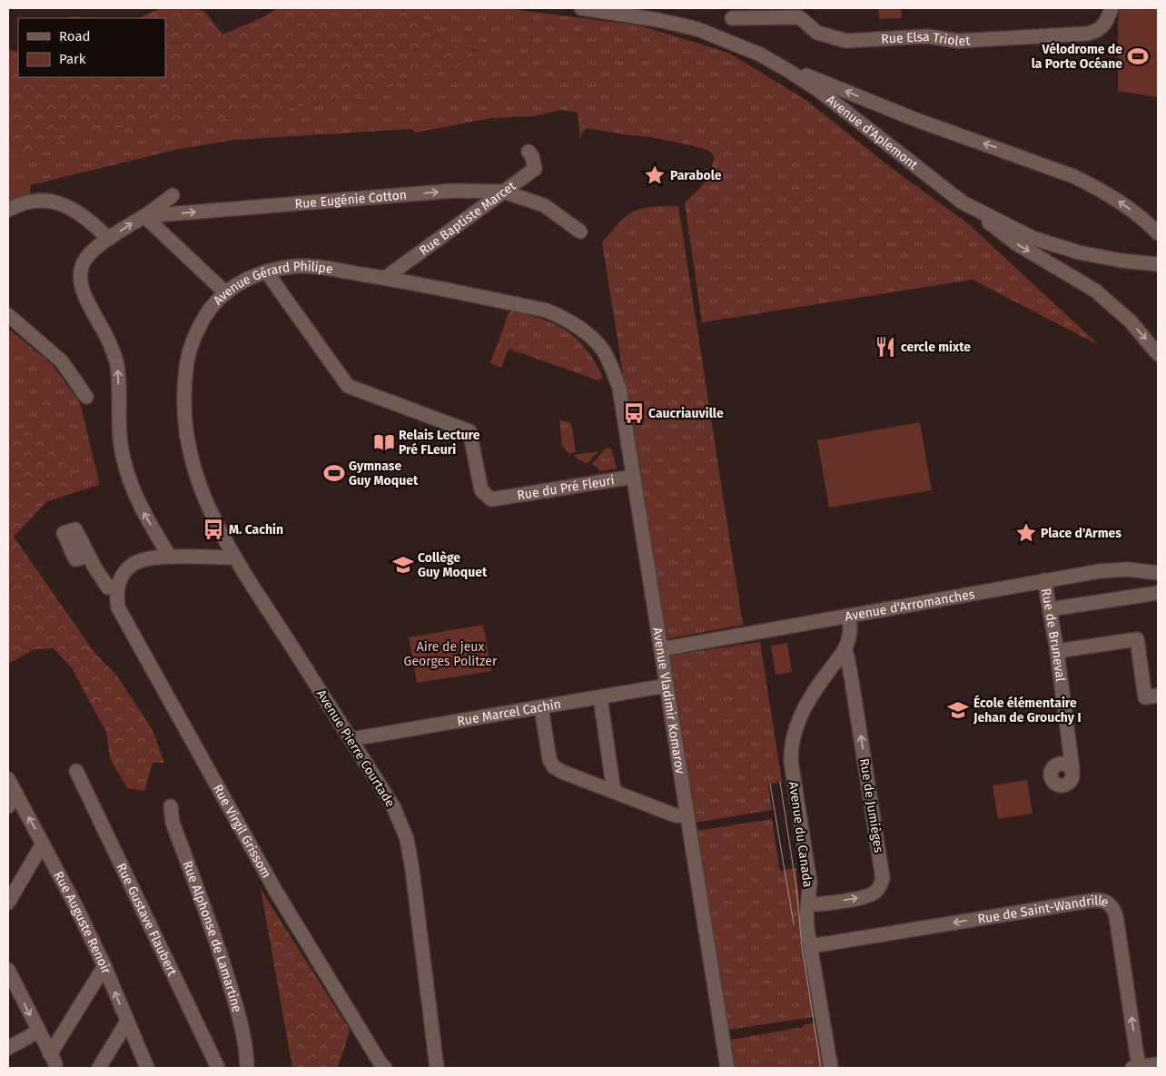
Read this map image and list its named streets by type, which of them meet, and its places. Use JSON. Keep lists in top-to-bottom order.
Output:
{
  "streets": {
    "street": [
      "Rue Elsa Triolet",
      "Avenue d'Aplemont",
      "Rue Eugénie Cotton",
      "Rue Baptiste Marcet",
      "Avenue Gérard Philipe",
      "Rue du Pré Fleuri",
      "Avenue d'Arromanches",
      "Rue de Bruneval",
      "Avenue Vladimir Komarov",
      "Rue Marcel Cachin",
      "Avenue Pierre Courtade",
      "Rue de Jumièges",
      "Rue Virgil Grissom",
      "Avenue du Canada",
      "Rue de Saint-Wandrille",
      "Rue Gustave Flaubert",
      "Rue Auguste Renoir",
      "Rue Alphonse de Lamartine"
    ]
  },
  "crossings": [
    ["Rue Eugénie Cotton", "Rue Baptiste Marcet"],
    ["Rue Baptiste Marcet", "Avenue Gérard Philipe"],
    ["Avenue Gérard Philipe", "Rue du Pré Fleuri"],
    ["Avenue Gérard Philipe", "Avenue Vladimir Komarov"],
    ["Avenue Gérard Philipe", "Avenue Pierre Courtade"],
    ["Rue du Pré Fleuri", "Avenue Vladimir Komarov"],
    ["Avenue d'Arromanches", "Rue de Bruneval"],
    ["Avenue d'Arromanches", "Avenue Vladimir Komarov"],
    ["Avenue d'Arromanches", "Avenue du Canada"],
    ["Avenue Vladimir Komarov", "Rue Marcel Cachin"],
    ["Rue Marcel Cachin", "Avenue Pierre Courtade"],
    ["Rue de Jumièges", "Avenue du Canada"],
    ["Avenue du Canada", "Rue de Saint-Wandrille"]
  ],
  "one_way": ["Rue Eugénie Cotton", "Rue de Jumièges"],
  "parks": ["Aire de jeux Georges Politzer"],
  "places": {
    "sports": ["Vélodrome de la Porte Océane", "Gymnase Guy Moquet"],
    "place": ["Parabole", "Place d'Armes"],
    "restaurant": ["cercle mixte"],
    "bus stop": ["Caucriauville", "M. Cachin"],
    "library": ["Relais Lecture Pré FLeuri"],
    "school or university": ["Collège Guy Moquet", "École élémentaire Jehan de Grouchy I"]
  },
  "legend": ["Road", "Park"]
}
